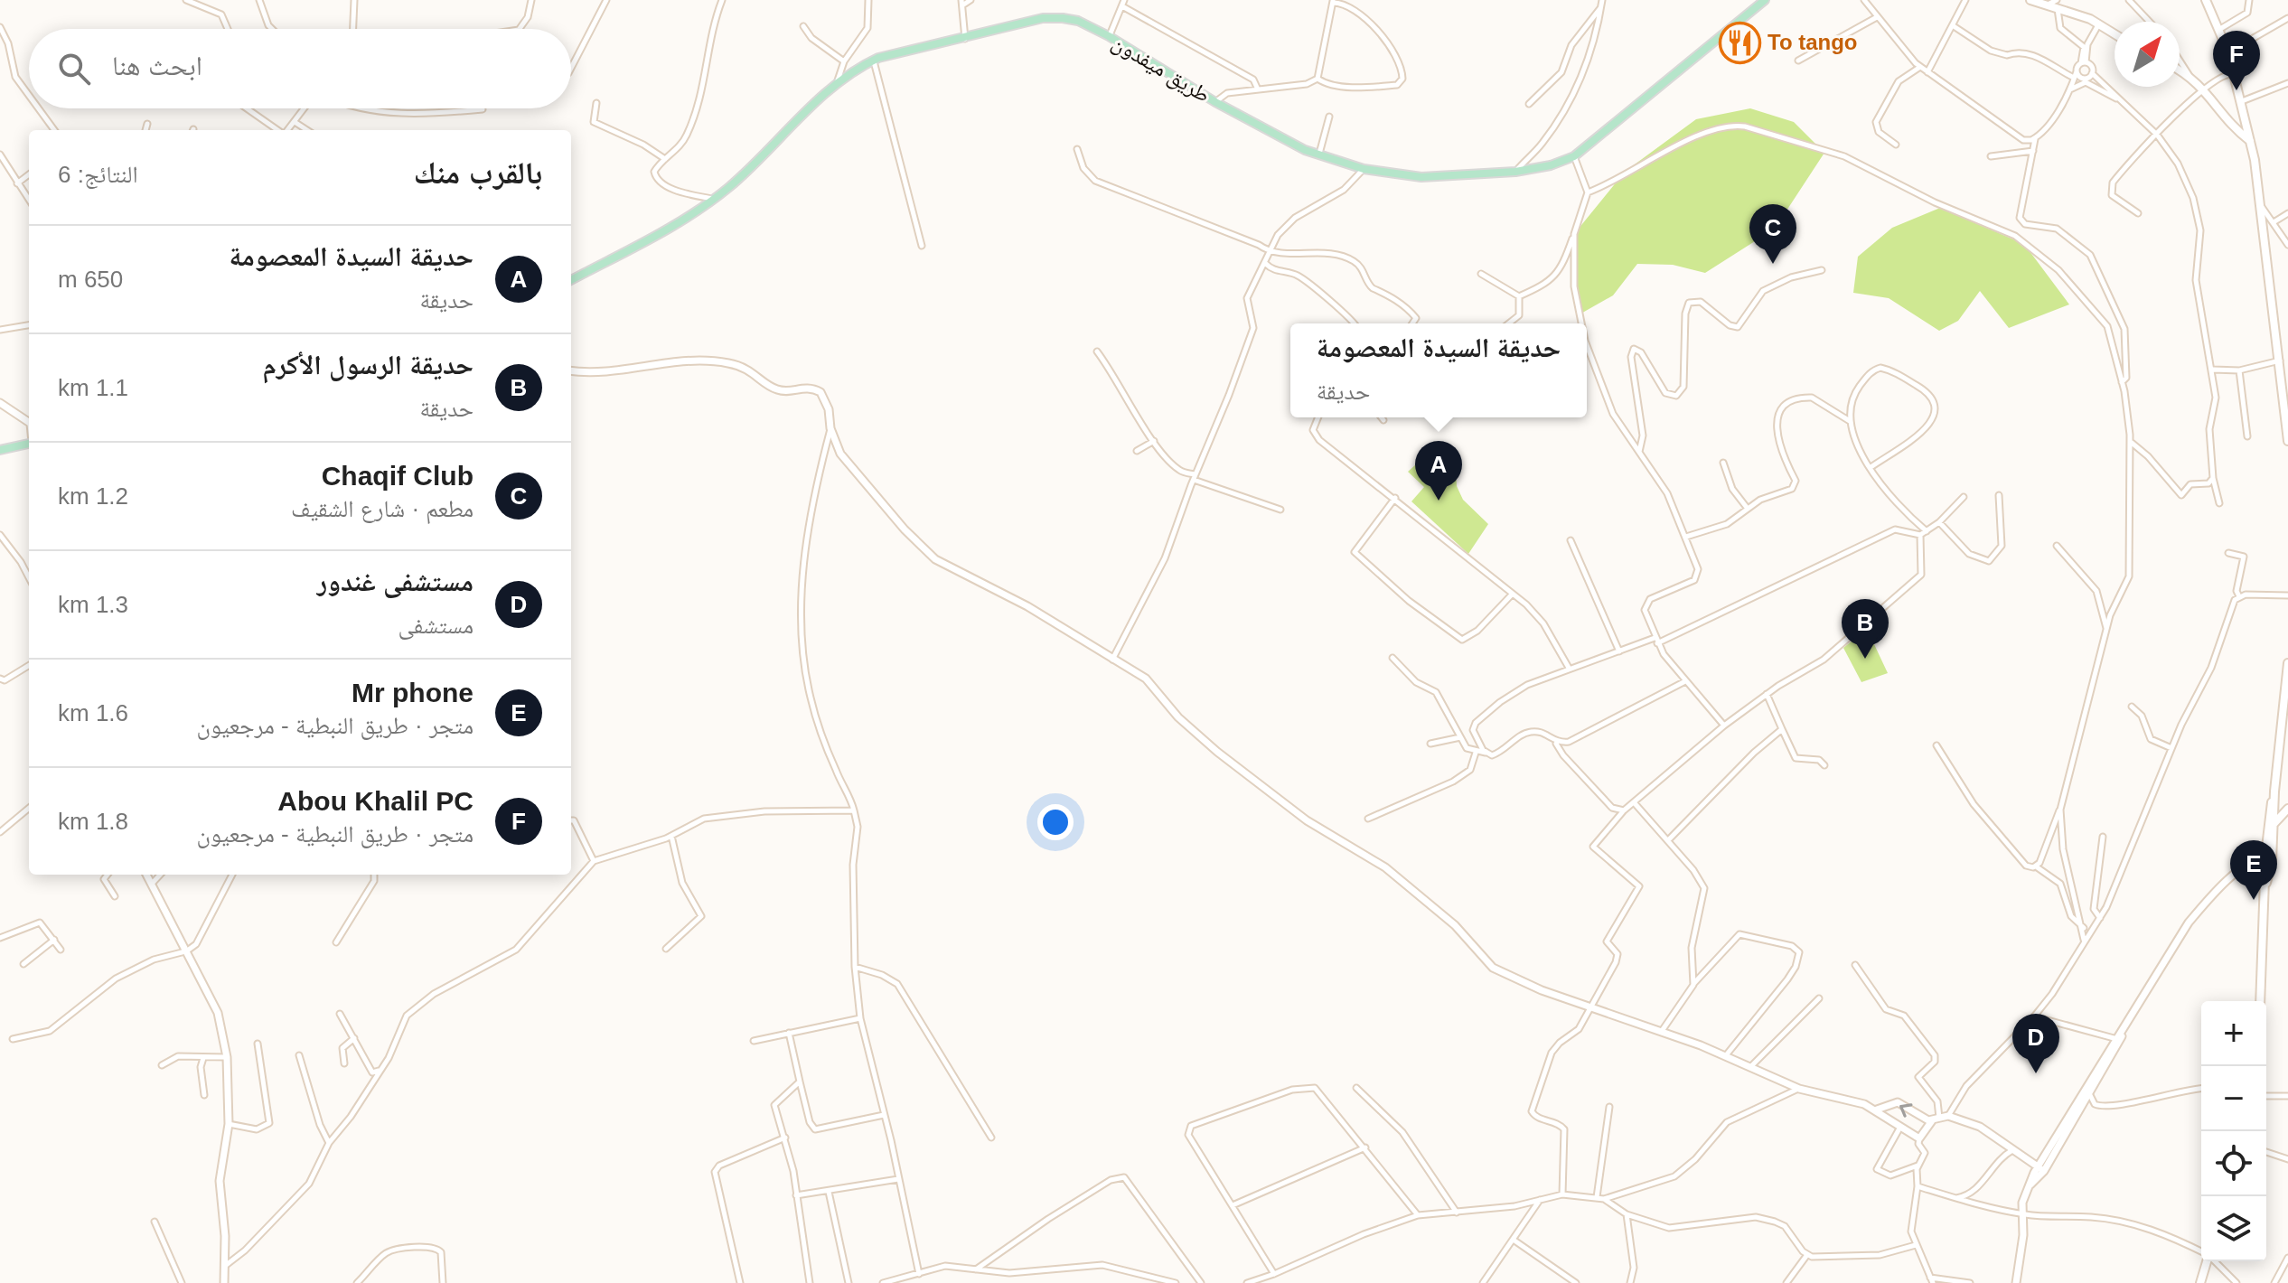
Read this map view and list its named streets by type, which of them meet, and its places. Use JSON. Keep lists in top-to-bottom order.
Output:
{
  "streets": {
    "main road": ["طريق ميفدون"]
  },
  "places": {
    "restaurant": ["To tango"]
  },
  "north": "top right",
  "page": {
    "search": "ابحث هنا",
    "pins": [
      "F",
      "C",
      "A",
      "B",
      "E",
      "D"
    ],
    "heading": ["بالقرب منك", "النتائج: 6"],
    "list": [
      {
        "mark": "A",
        "name": "حديقة السيدة المعصومة",
        "note": "حديقة",
        "value": "650 m"
      },
      {
        "mark": "B",
        "name": "حديقة الرسول الأكرم",
        "note": "حديقة",
        "value": "1.1 km"
      },
      {
        "mark": "C",
        "name": "Chaqif Club",
        "note": "مطعم · شارع الشقيف",
        "value": "1.2 km"
      },
      {
        "mark": "D",
        "name": "مستشفى غندور",
        "note": "مستشفى",
        "value": "1.3 km"
      },
      {
        "mark": "E",
        "name": "Mr phone",
        "note": "متجر · طريق النبطية - مرجعيون",
        "value": "1.6 km"
      },
      {
        "mark": "F",
        "name": "Abou Khalil PC",
        "note": "متجر · طريق النبطية - مرجعيون",
        "value": "1.8 km"
      }
    ],
    "popup": ["حديقة السيدة المعصومة", "حديقة"],
    "map_buttons": ["+", "−"]
  }
}
